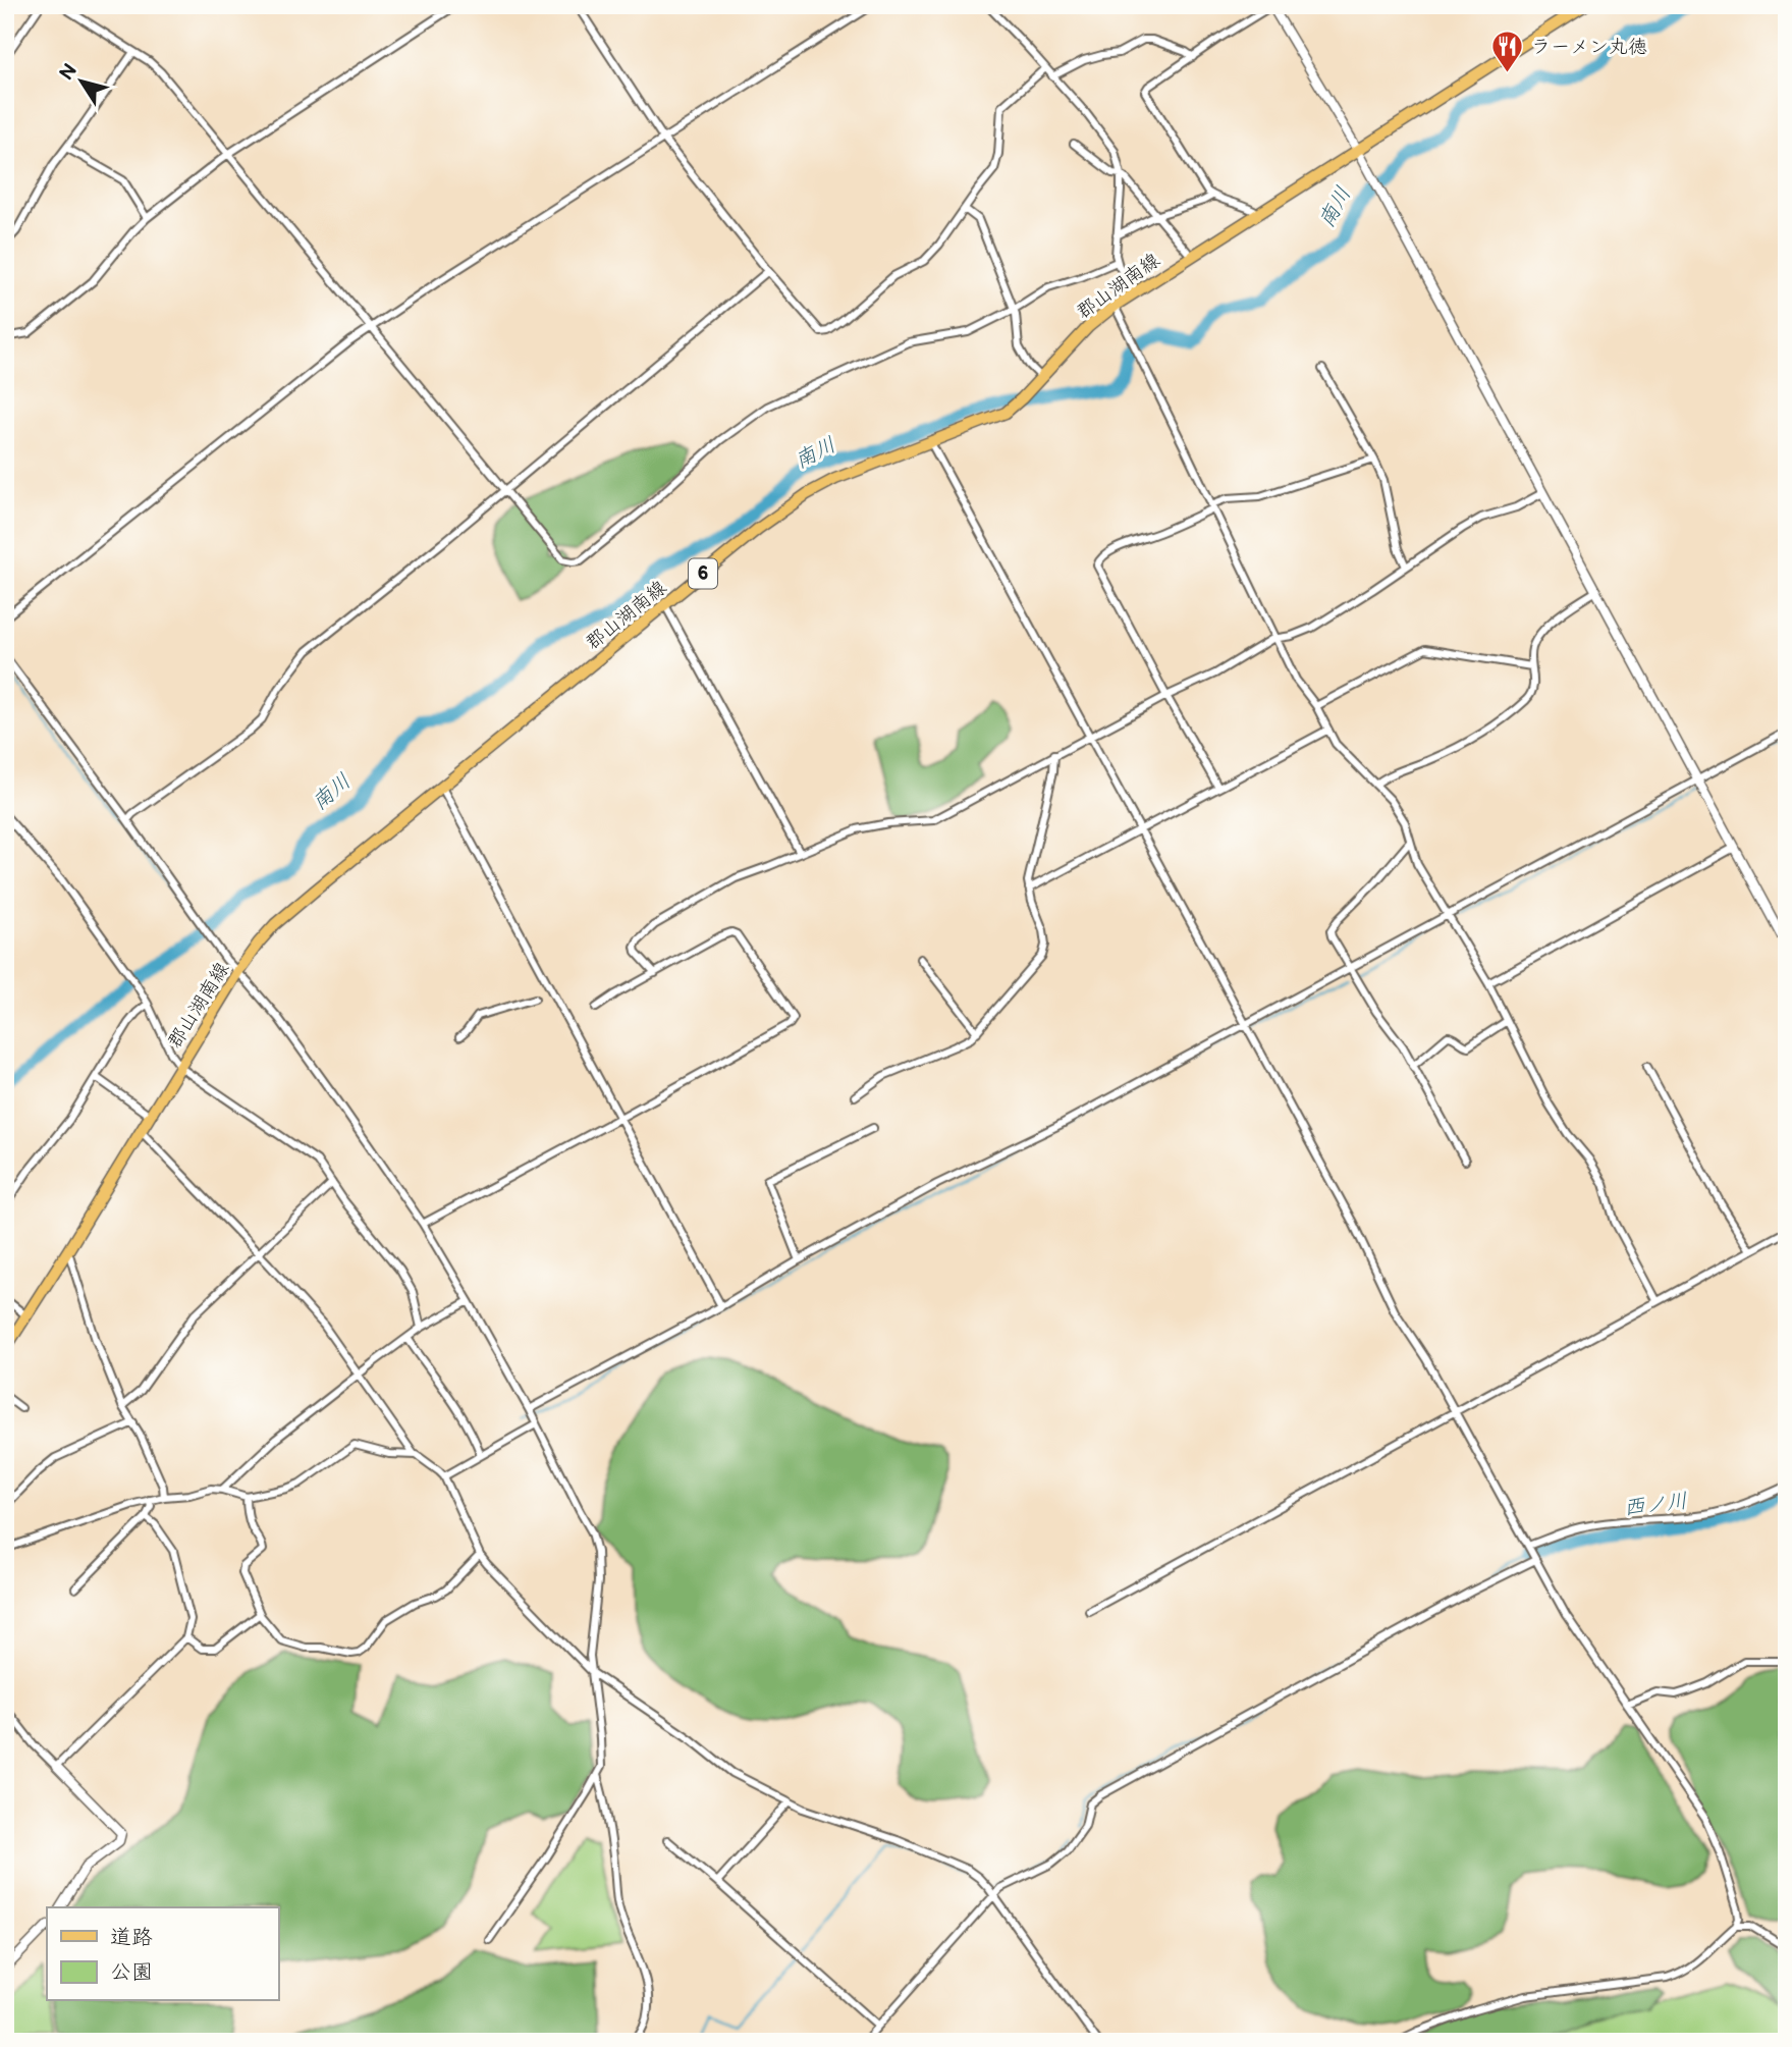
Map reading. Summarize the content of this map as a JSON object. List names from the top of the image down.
{
  "streets": {
    "main road": ["郡山湖南線", "6"]
  },
  "water": ["南川", "西ノ川"],
  "places": {
    "restaurant": ["ラーメン丸徳"]
  },
  "legend": ["道路", "公園"],
  "north": "top left"
}
